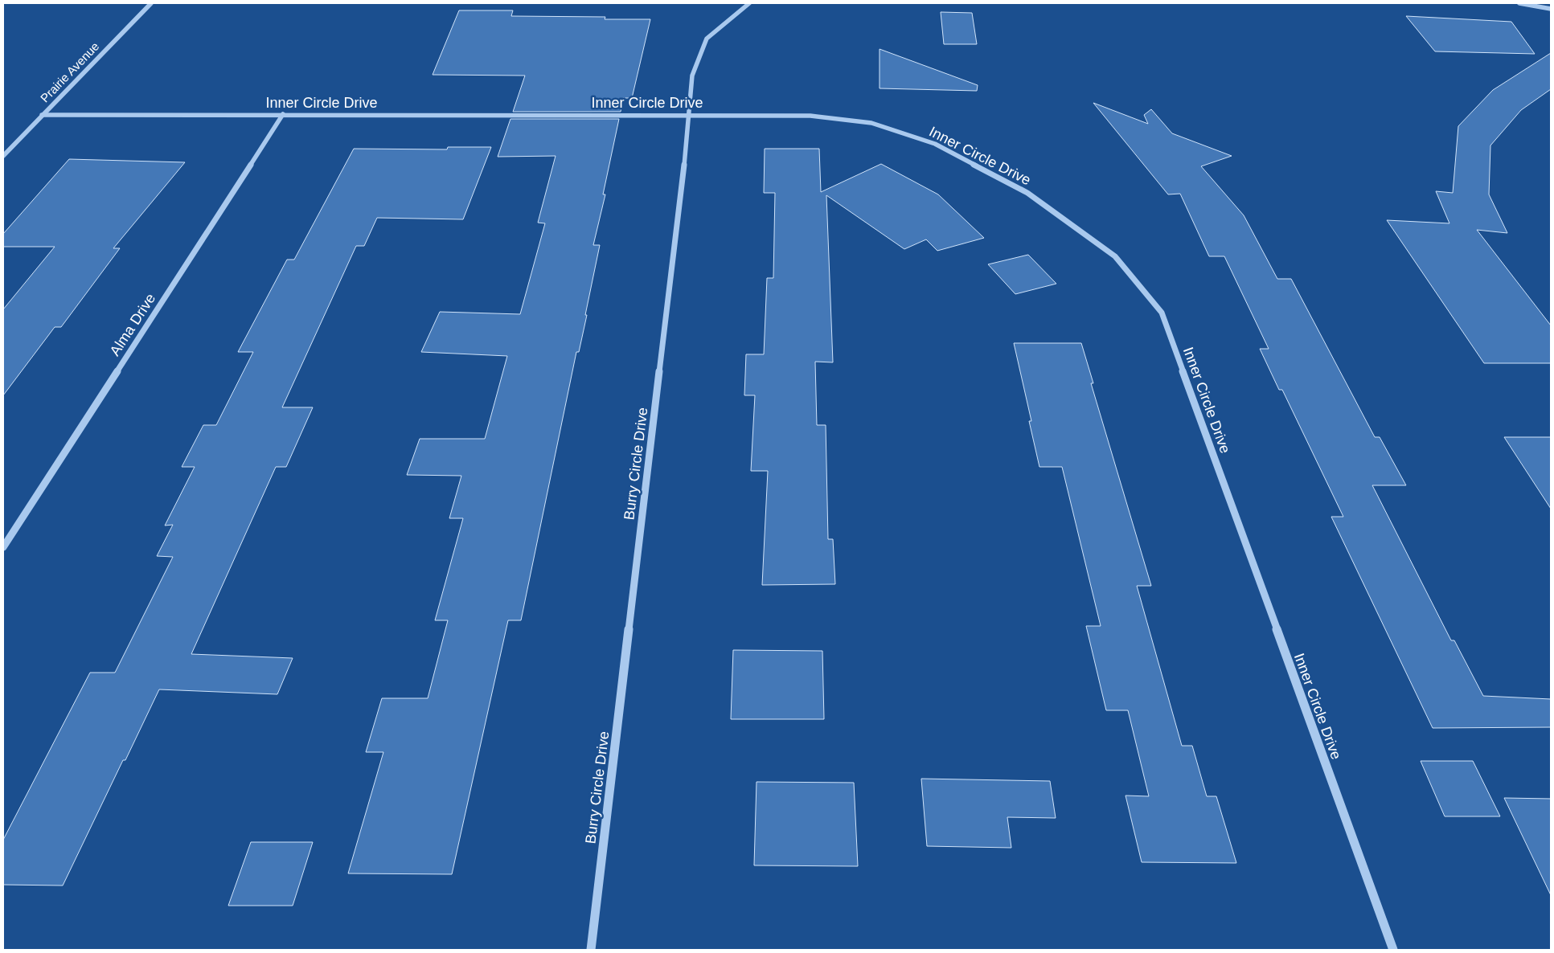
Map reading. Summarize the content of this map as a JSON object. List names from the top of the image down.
{
  "streets": {
    "street": [
      "Prairie Avenue",
      "Inner Circle Drive",
      "Alma Drive",
      "Burry Circle Drive"
    ]
  },
  "crossings": [
    ["Prairie Avenue", "Inner Circle Drive"],
    ["Inner Circle Drive", "Alma Drive"],
    ["Inner Circle Drive", "Burry Circle Drive"]
  ]
}
